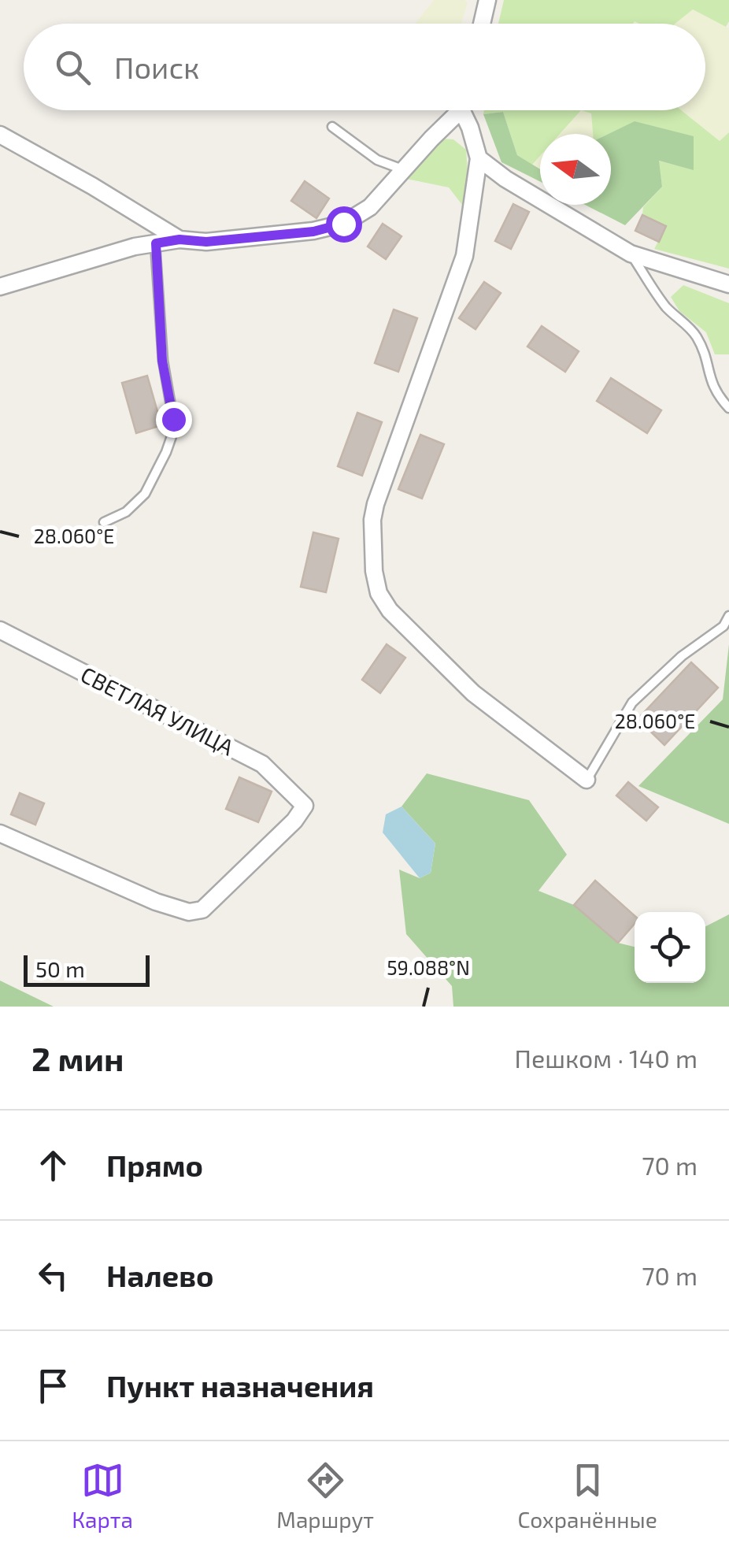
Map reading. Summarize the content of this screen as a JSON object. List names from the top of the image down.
{
  "streets": {
    "street": ["СВЕТЛАЯ УЛИЦА"]
  },
  "scale_bar": "50 m",
  "north": "left",
  "page": {
    "search": "Поиск",
    "scale": "50 m",
    "heading": ["2 мин", "Пешком · 140 m"],
    "list": [
      ["Прямо", "70 m"],
      ["Налево", "70 m"],
      "Пункт назначения"
    ],
    "nav": ["Карта", "Маршрут", "Сохранённые"]
  },
  "coordinates": ["28.060°E", "59.088°N"]
}
